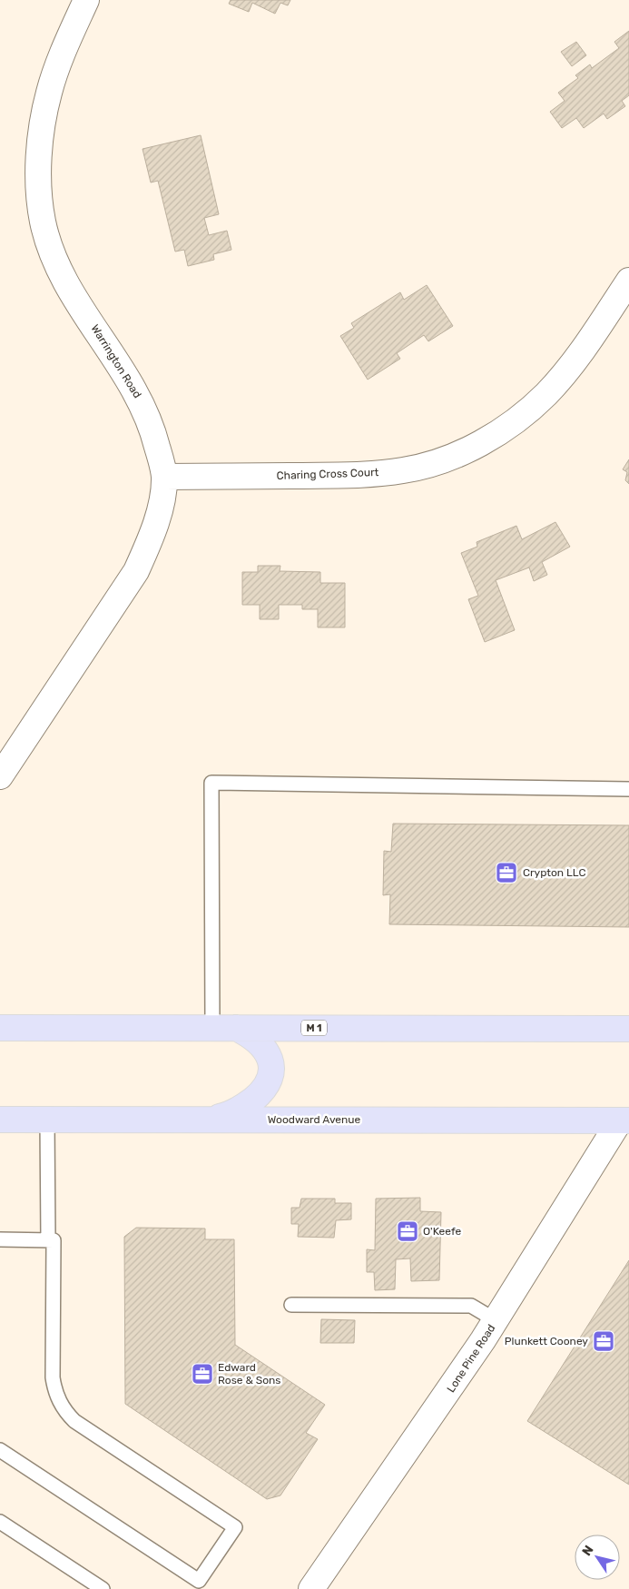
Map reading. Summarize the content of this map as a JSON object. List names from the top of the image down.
{
  "streets": {
    "main road": ["M 1", "Woodward Avenue"],
    "street": ["Warrington Road", "Charing Cross Court", "Lone Pine Road"]
  },
  "crossings": [
    ["Warrington Road", "Charing Cross Court"],
    ["Woodward Avenue", "Lone Pine Road"]
  ],
  "places": {
    "office": [
      "Crypton LLC",
      "O'Keefe",
      "Plunkett Cooney",
      "Edward Rose & Sons"
    ]
  },
  "north": "top left"
}
